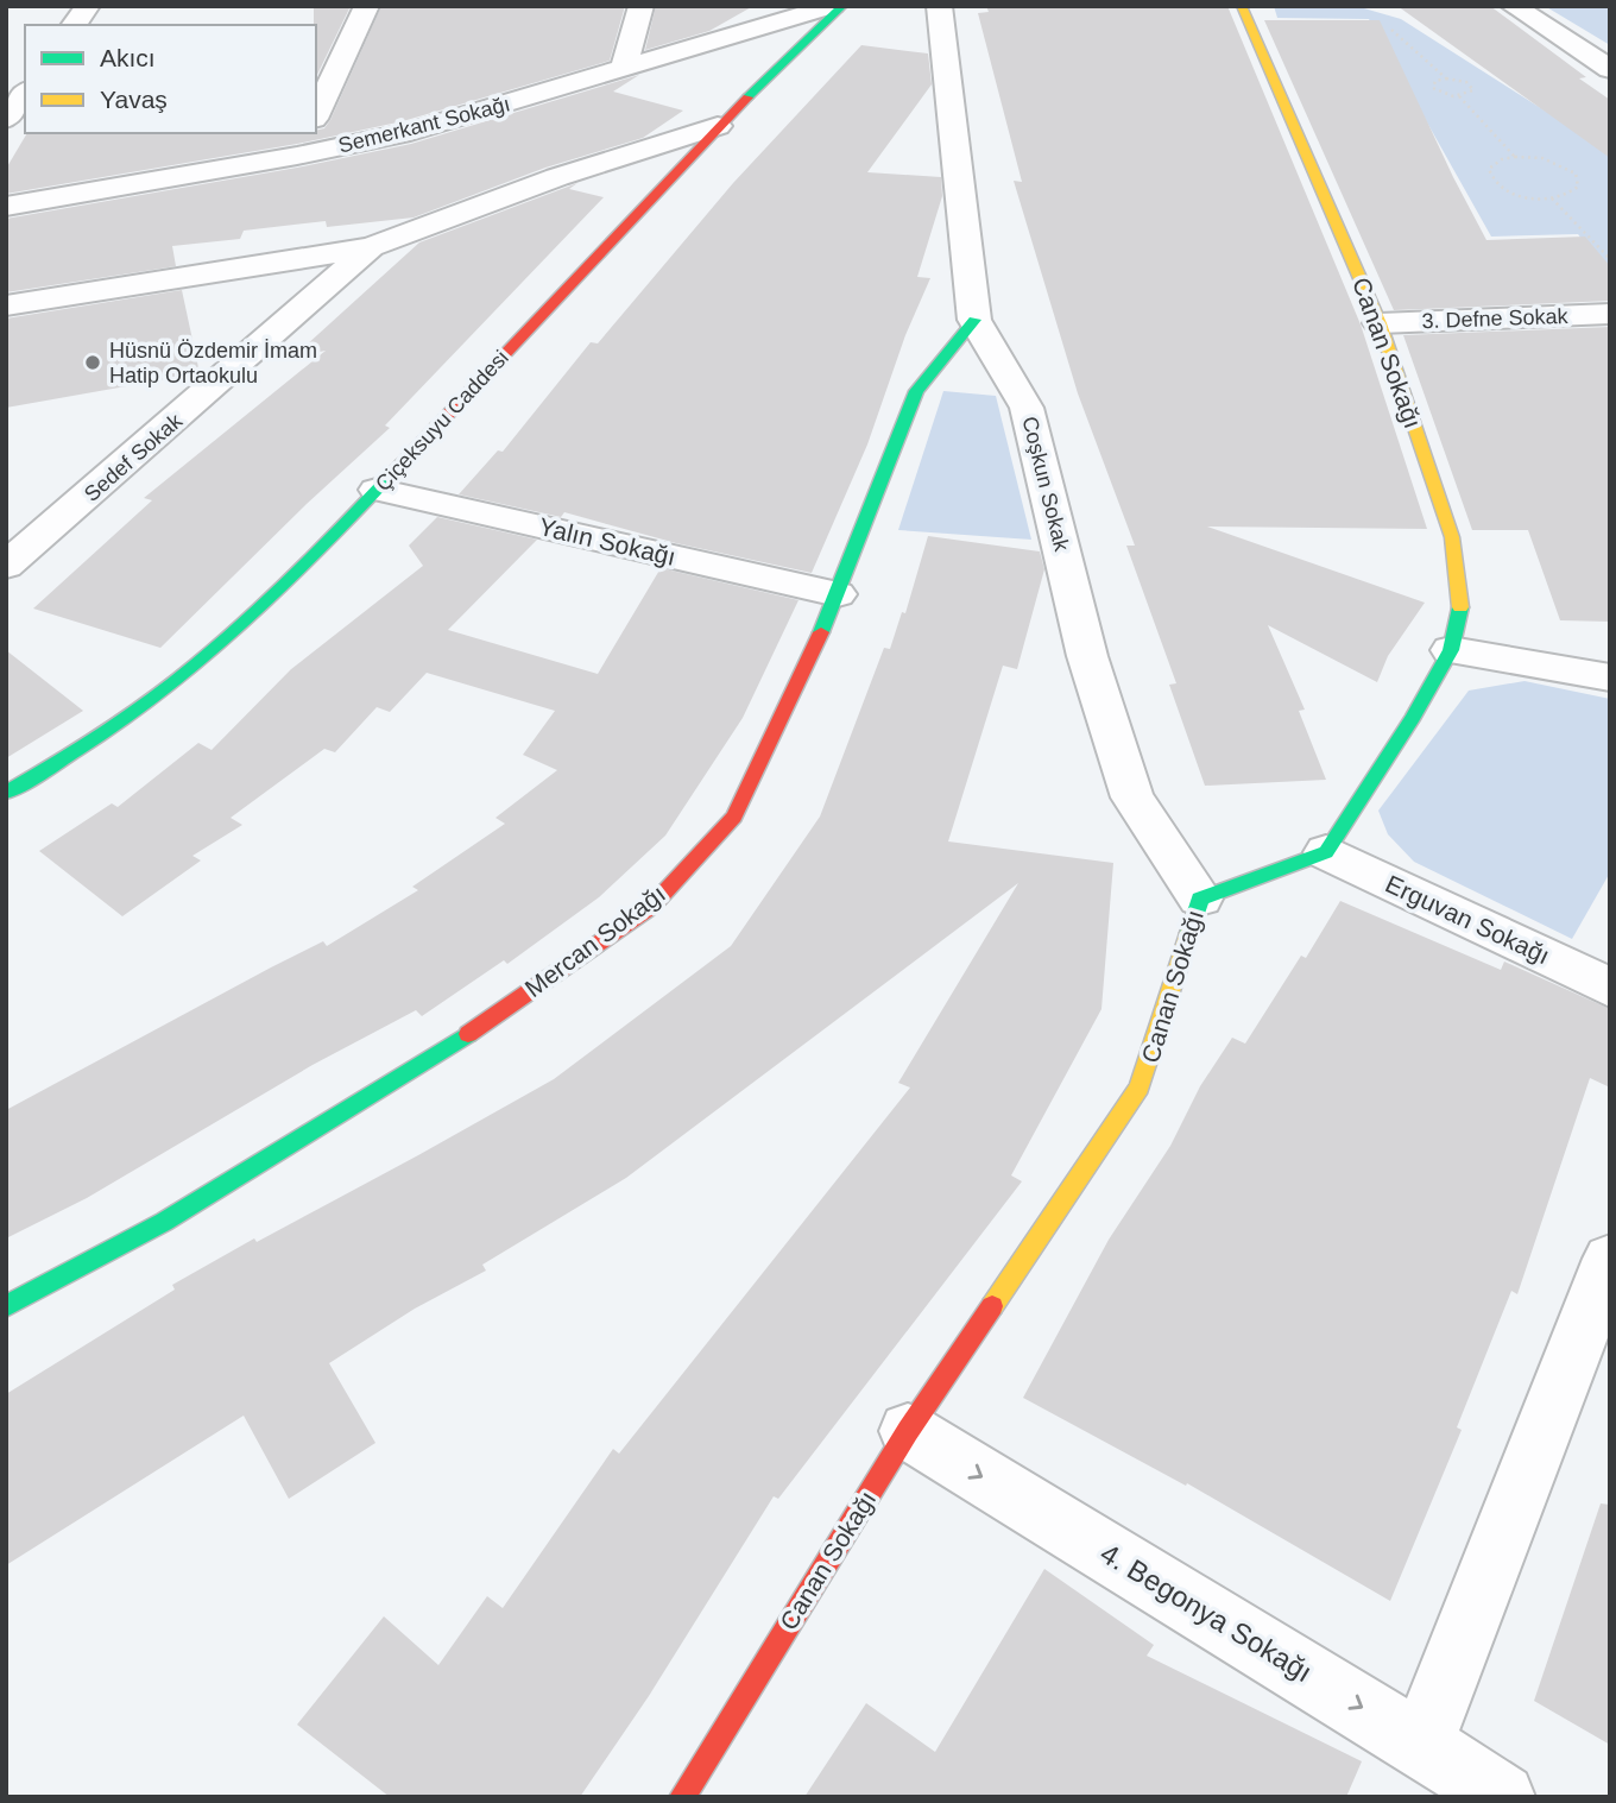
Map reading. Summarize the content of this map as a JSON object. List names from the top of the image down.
{
  "streets": {
    "street": [
      "Semerkant Sokağı",
      "3. Defne Sokak",
      "Canan Sokağı",
      "Çiçeksuyu Caddesi",
      "Sedef Sokak",
      "Coşkun Sokak",
      "Yalın Sokağı",
      "Erguvan Sokağı",
      "Mercan Sokağı",
      "4. Begonya Sokağı"
    ]
  },
  "crossings": [
    ["3. Defne Sokak", "Canan Sokağı"],
    ["Canan Sokağı", "Coşkun Sokak"],
    ["Canan Sokağı", "Erguvan Sokağı"],
    ["Canan Sokağı", "4. Begonya Sokağı"],
    ["Çiçeksuyu Caddesi", "Sedef Sokak"],
    ["Çiçeksuyu Caddesi", "Yalın Sokağı"],
    ["Coşkun Sokak", "Mercan Sokağı"],
    ["Yalın Sokağı", "Mercan Sokağı"]
  ],
  "one_way": ["4. Begonya Sokağı"],
  "places": ["Hüsnü Özdemir İmam Hatip Ortaokulu"],
  "legend": ["Akıcı", "Yavaş"]
}
